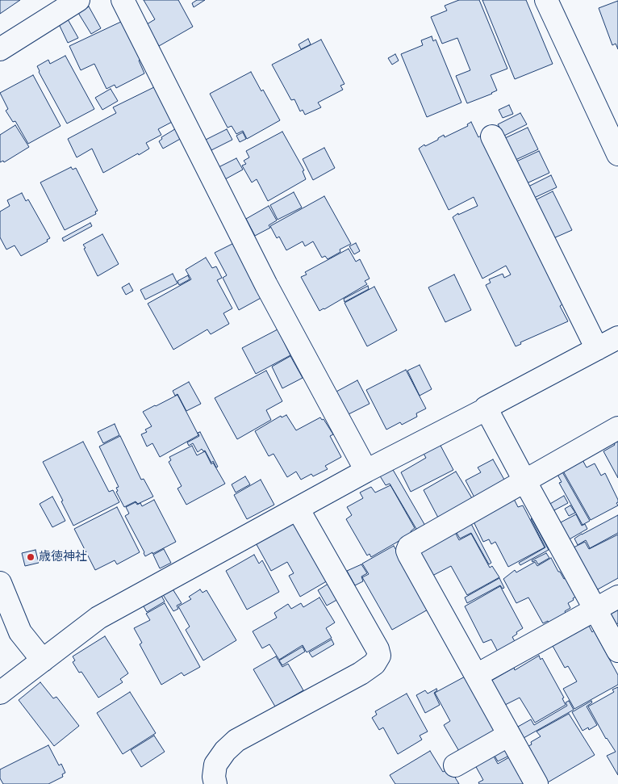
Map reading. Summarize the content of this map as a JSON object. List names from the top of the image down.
{
  "places": ["歳徳神社"]
}
